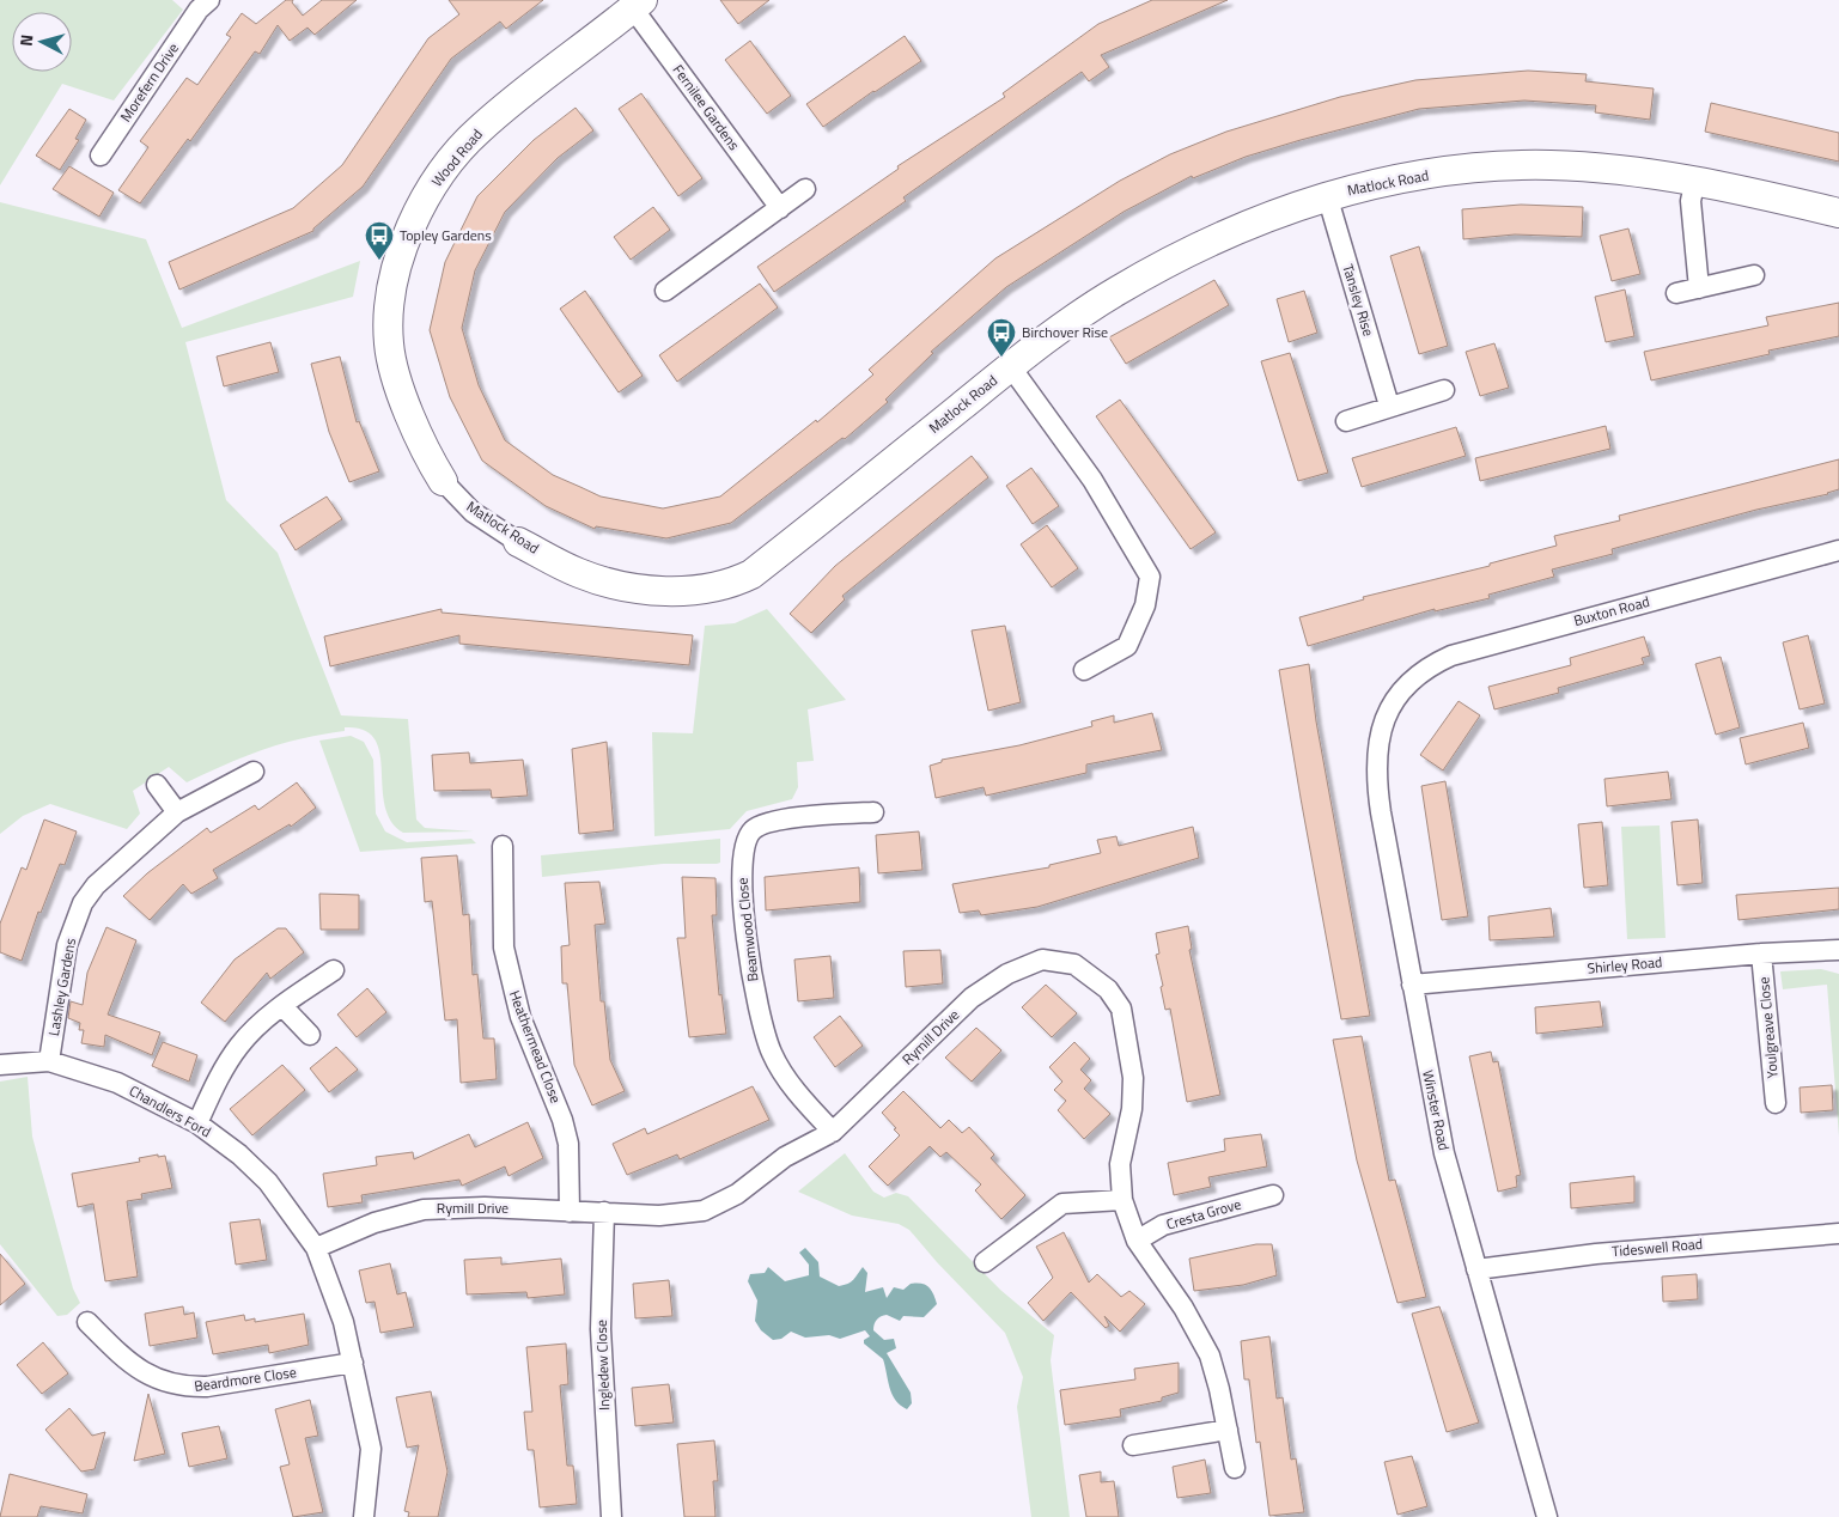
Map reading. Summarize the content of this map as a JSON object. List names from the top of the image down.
{
  "streets": {
    "street": [
      "Morefern Drive",
      "Fernilee Gardens",
      "Wood Road",
      "Matlock Road",
      "Tansley Rise",
      "Buxton Road",
      "Beamwood Close",
      "Shirley Road",
      "Lashley Gardens",
      "Youlgreave Close",
      "Rymill Drive",
      "Heathermead Close",
      "Winster Road",
      "Chandlers Ford",
      "Cresta Grove",
      "Tideswell Road",
      "Ingledew Close",
      "Beardmore Close"
    ]
  },
  "crossings": [
    ["Fernilee Gardens", "Wood Road"],
    ["Wood Road", "Matlock Road"],
    ["Matlock Road", "Tansley Rise"],
    ["Buxton Road", "Winster Road"],
    ["Beamwood Close", "Rymill Drive"],
    ["Shirley Road", "Youlgreave Close"],
    ["Shirley Road", "Winster Road"],
    ["Lashley Gardens", "Chandlers Ford"],
    ["Rymill Drive", "Heathermead Close"],
    ["Rymill Drive", "Chandlers Ford"],
    ["Rymill Drive", "Cresta Grove"],
    ["Rymill Drive", "Ingledew Close"],
    ["Winster Road", "Tideswell Road"],
    ["Chandlers Ford", "Beardmore Close"]
  ],
  "places": {
    "bus stop": ["Topley Gardens", "Birchover Rise"]
  },
  "north": "left"
}
